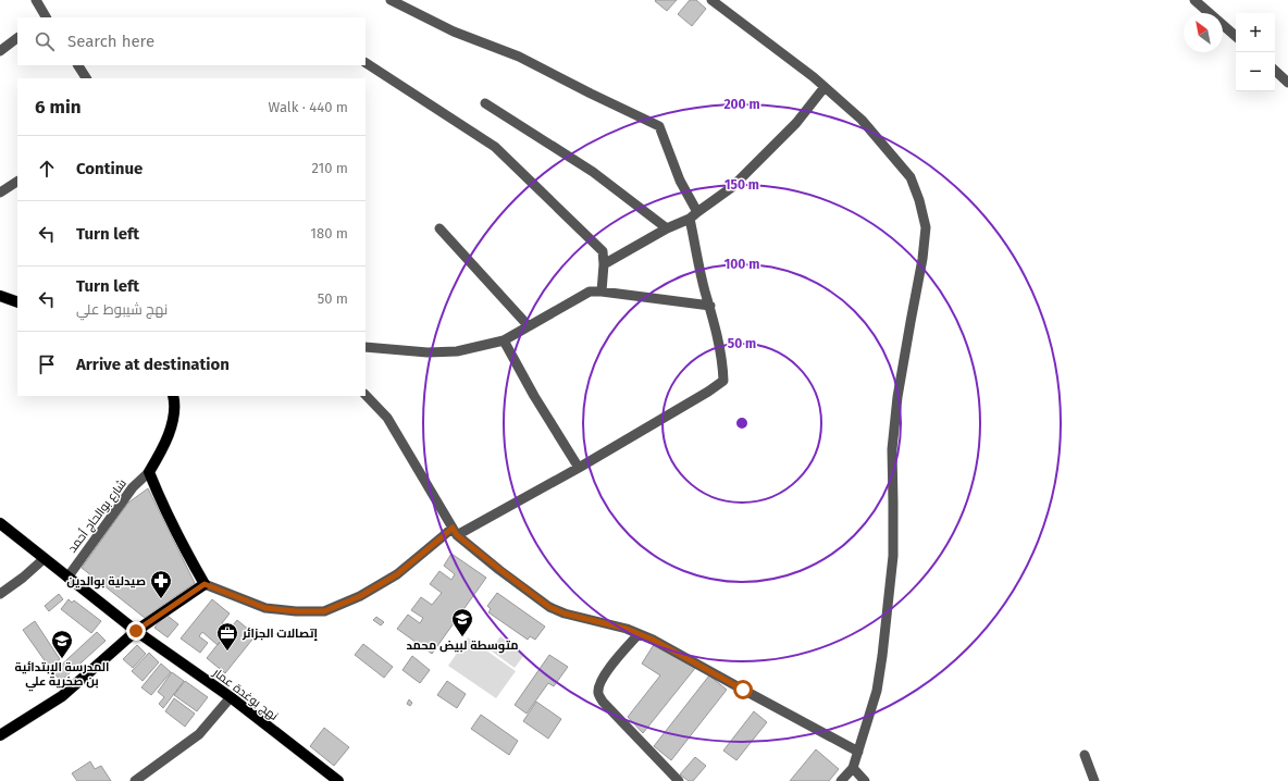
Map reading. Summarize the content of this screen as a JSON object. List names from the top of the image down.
{
  "streets": {
    "main road": ["نهج بوغدة عمار"],
    "street": ["شارع بوالحاج أحمد"]
  },
  "crossings": [
    ["شارع بوالحاج أحمد", "نهج بوغدة عمار"]
  ],
  "places": {
    "pharmacy": ["صيدلية بوالدين"],
    "school or university": ["متوسطة لبيض محمد", "المدرسة الإبتدائية بن صخرية علي"],
    "office": ["إتصالات الجزائر"]
  },
  "north": "top left",
  "page": {
    "map_buttons": ["+", "−"],
    "search": "Search here",
    "heading": ["6 min", "Walk · 440 m"],
    "list": [
      ["Continue", "210 m"],
      ["Turn left", "180 m"],
      ["Turn left", "نهج شيبوط علي", "50 m"],
      "Arrive at destination"
    ]
  },
  "rings": [
    "200 m",
    "150 m",
    "100 m",
    "50 m"
  ]
}
